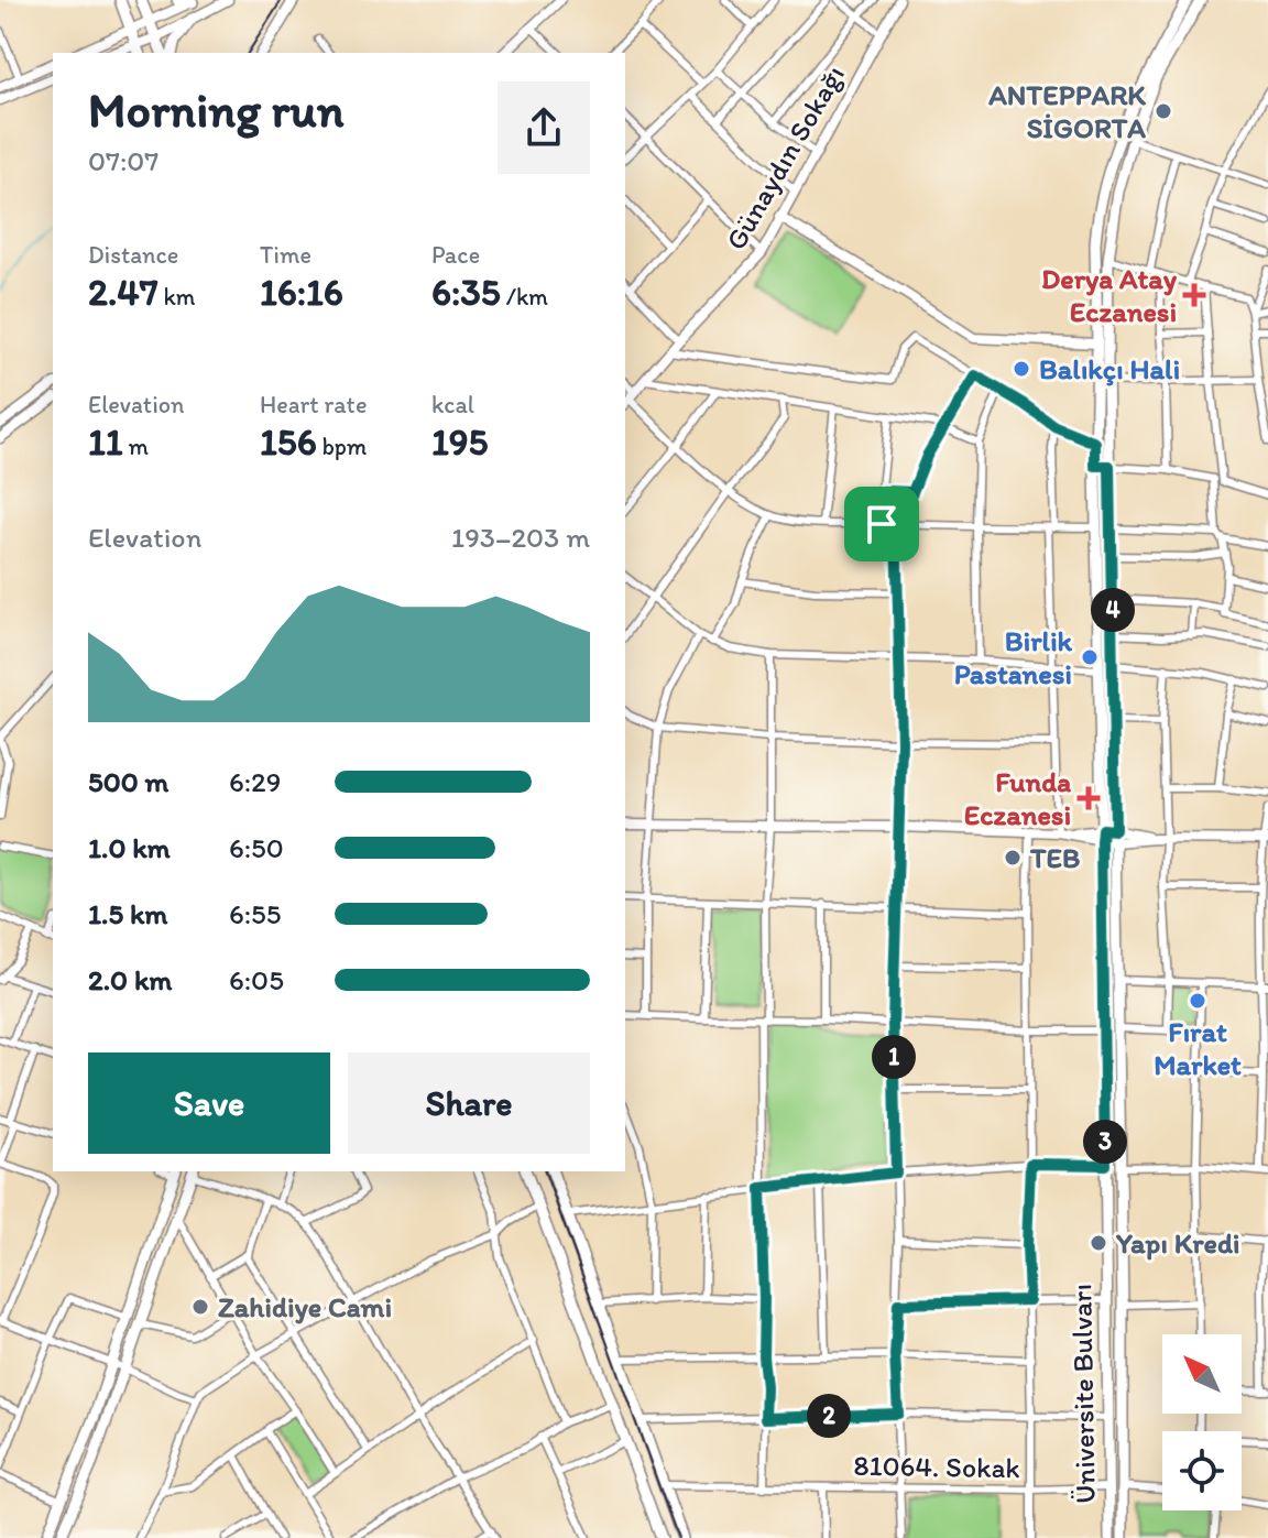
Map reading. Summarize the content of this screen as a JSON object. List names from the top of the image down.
{
  "streets": {
    "main road": ["Üniversite Bulvarı"],
    "street": ["Günaydın Sokağı", "81064. Sokak"]
  },
  "crossings": [
    ["Üniversite Bulvarı", "81064. Sokak"]
  ],
  "places": {
    "other": [
      "ANTEPPARK SİGORTA",
      "Balıkçı Hali",
      "Birlik Pastanesi",
      "TEB",
      "Fırat Market",
      "Yapı Kredi",
      "Zahidiye Cami"
    ],
    "health": ["Derya Atay Eczanesi", "Funda Eczanesi"]
  },
  "north": "top left",
  "page": {
    "heading": ["Morning run", "07:07"],
    "stats": [
      ["Distance", "2.47 km"],
      ["Time", "16:16"],
      ["Pace", "6:35 /km"],
      ["Elevation", "11 m"],
      ["Heart rate", "156 bpm"],
      ["kcal", "195"]
    ],
    "chart": ["Elevation", "193–203 m"],
    "pins": [
      "4",
      "1",
      "3",
      "2"
    ],
    "list": [
      {
        "name": "500 m",
        "note": "6:29"
      },
      {
        "name": "1.0 km",
        "note": "6:50"
      },
      {
        "name": "1.5 km",
        "note": "6:55"
      },
      {
        "name": "2.0 km",
        "note": "6:05"
      }
    ],
    "buttons": ["Save", "Share"]
  }
}
